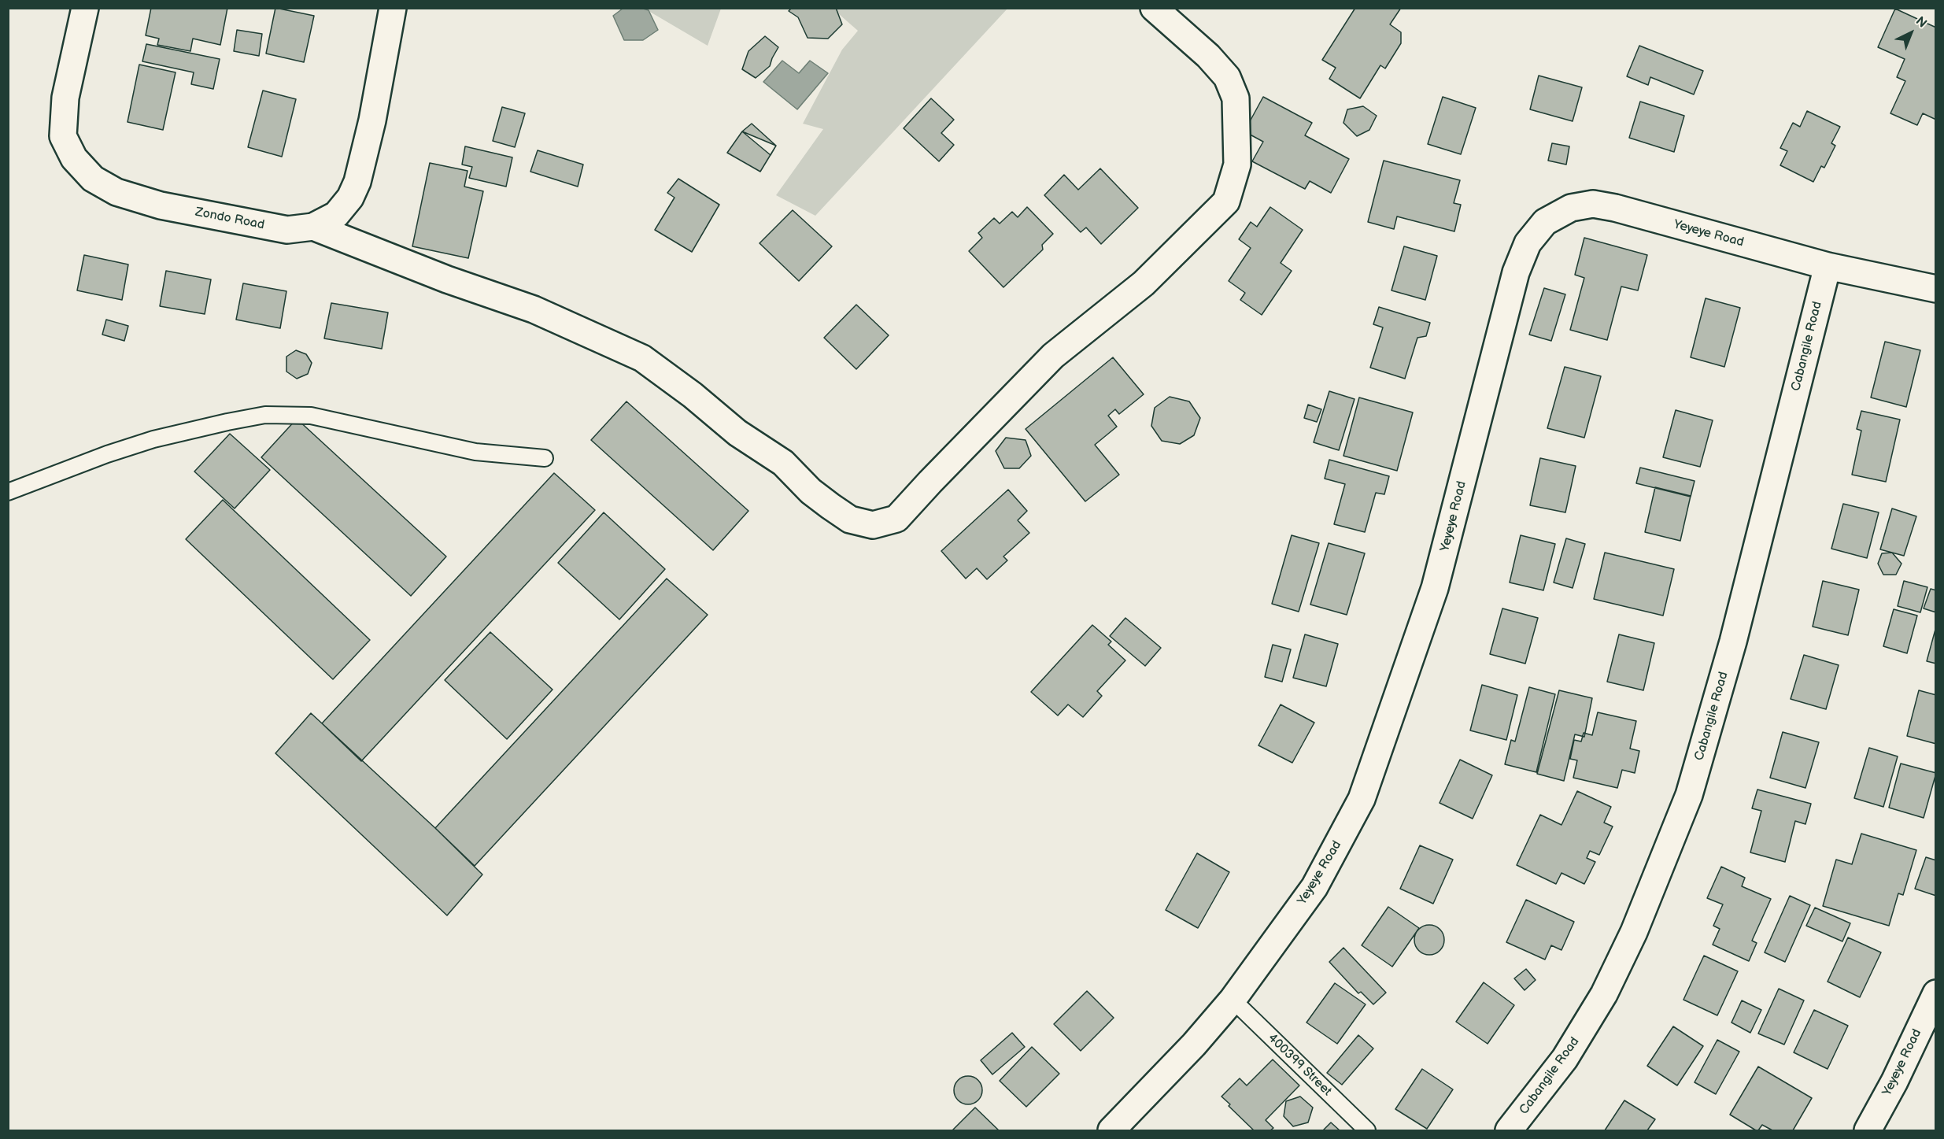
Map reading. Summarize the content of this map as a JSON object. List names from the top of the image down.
{
  "streets": {
    "street": ["Zondo Road", "Yeyeye Road", "Cabangile Road"],
    "lane": ["400399 Street"]
  },
  "crossings": [
    ["Yeyeye Road", "Cabangile Road"],
    ["Yeyeye Road", "400399 Street"]
  ],
  "north": "top right"
}
